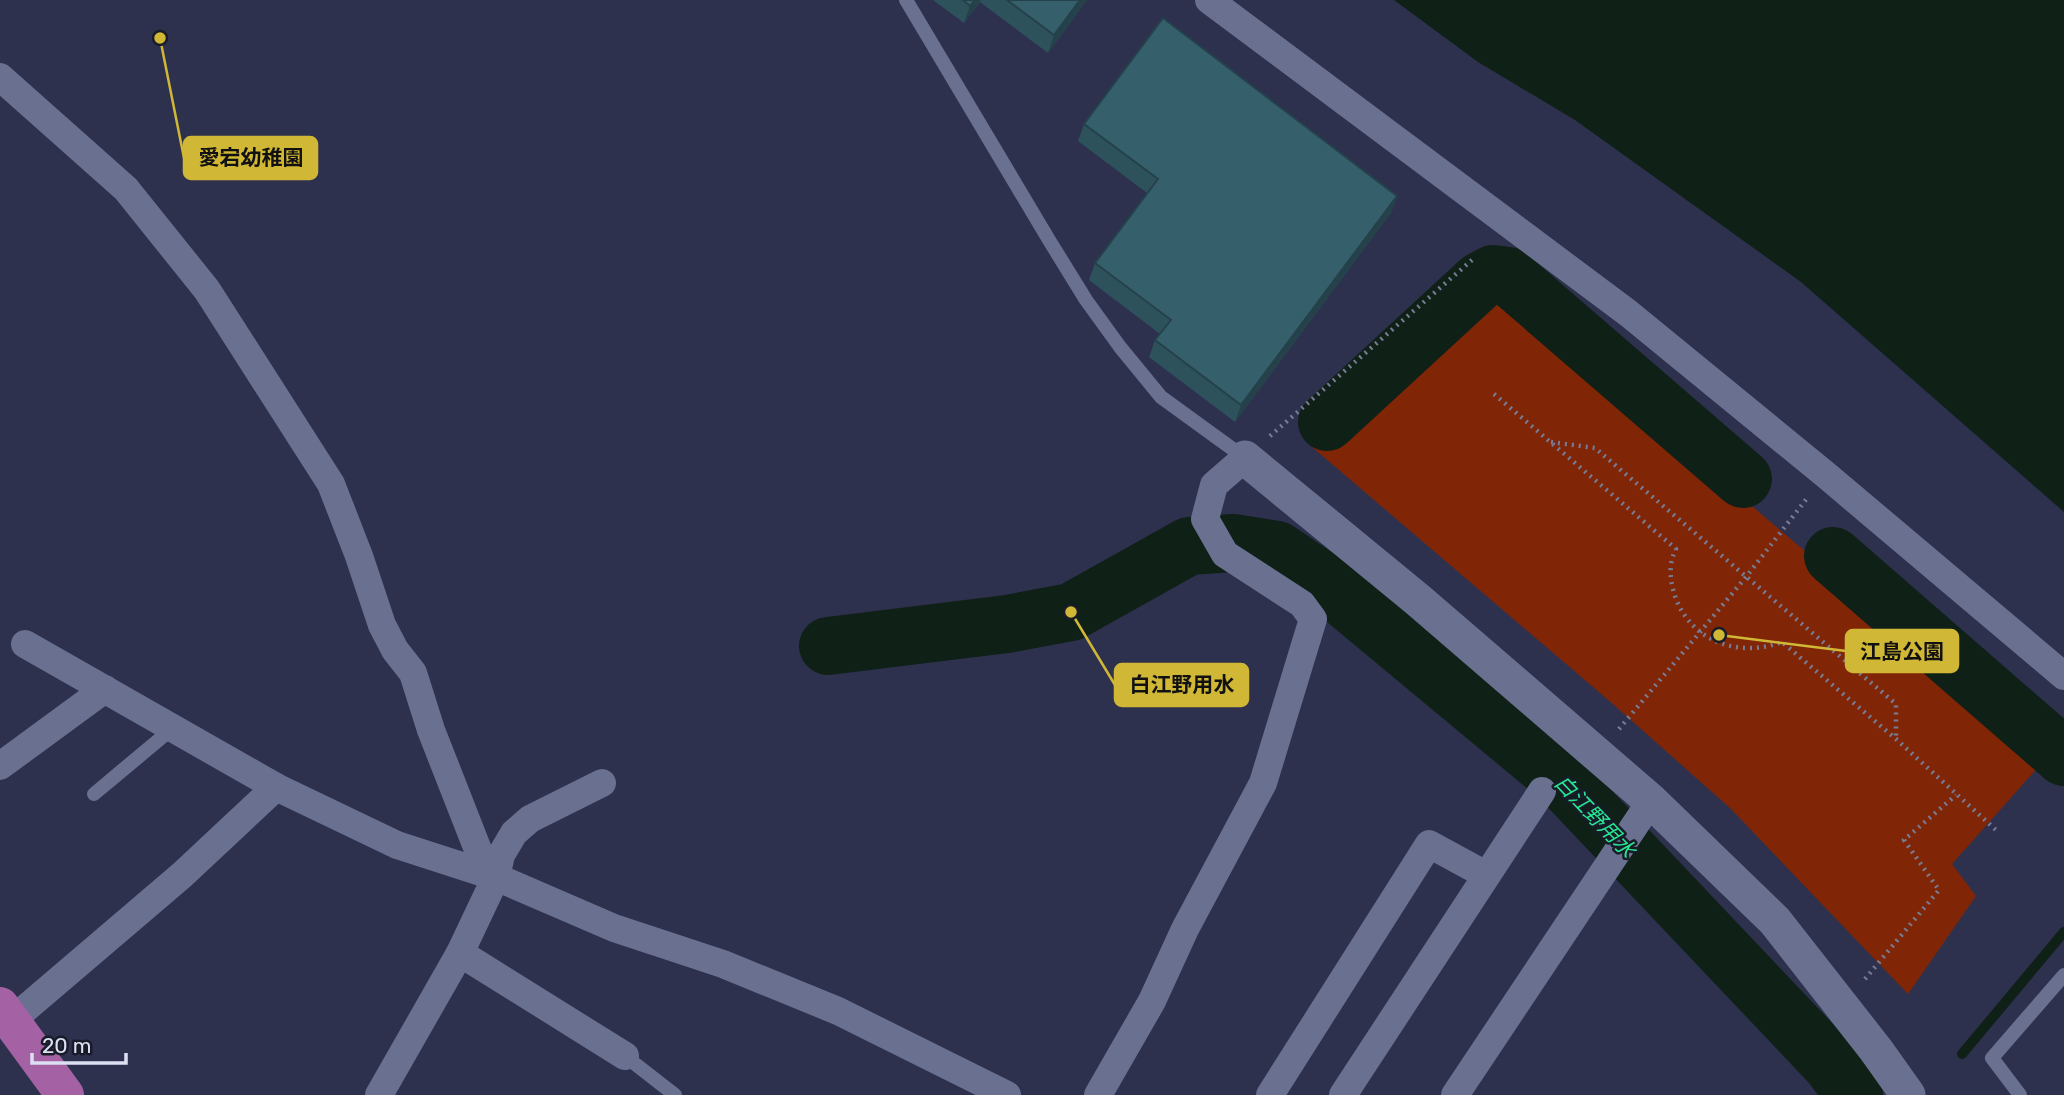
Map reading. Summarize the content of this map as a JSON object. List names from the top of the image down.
{
  "water": ["白江野用水"],
  "places": ["愛宕幼稚園", "白江野用水", "江島公園"],
  "scale_bar": "20 m"
}
